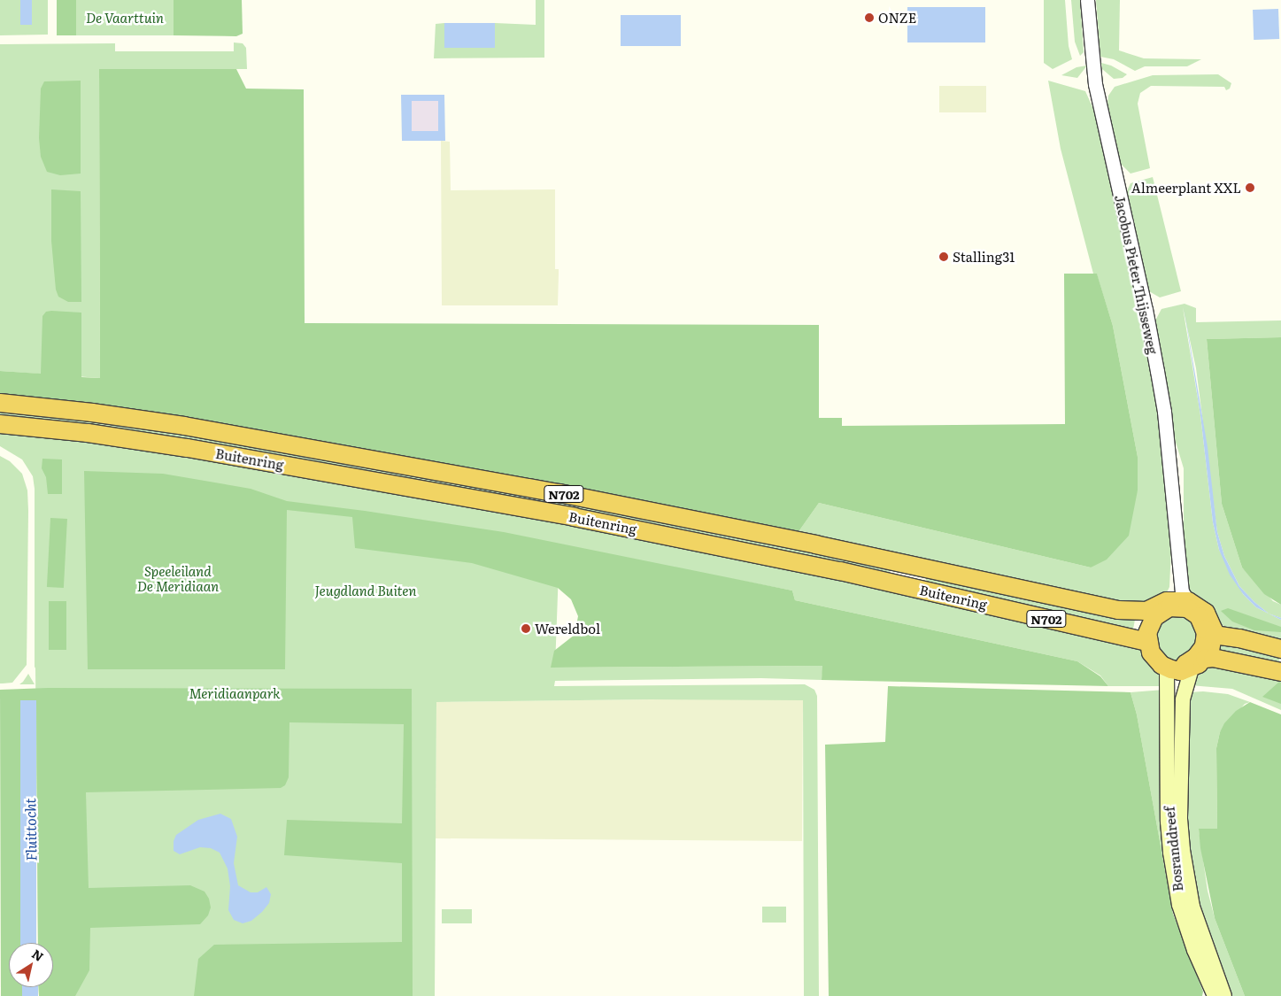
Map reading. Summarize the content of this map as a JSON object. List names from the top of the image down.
{
  "streets": {
    "highway": ["Buitenring", "N702"],
    "main road": ["Bosranddreef"],
    "street": ["Jacobus Pieter Thijsseweg"]
  },
  "crossings": [
    ["Jacobus Pieter Thijsseweg", "Buitenring"],
    ["Jacobus Pieter Thijsseweg", "N702"],
    ["Jacobus Pieter Thijsseweg", "Bosranddreef"],
    ["Buitenring", "N702"],
    ["Buitenring", "Bosranddreef"],
    ["N702", "Bosranddreef"]
  ],
  "water": ["Fluittocht"],
  "parks": [
    "De Vaarttuin",
    "Speeleiland De Meridiaan",
    "Jeugdland Buiten",
    "Meridiaanpark"
  ],
  "places": [
    "ONZE",
    "Almeerplant XXL",
    "Stalling31",
    "Wereldbol"
  ],
  "north": "top right"
}
